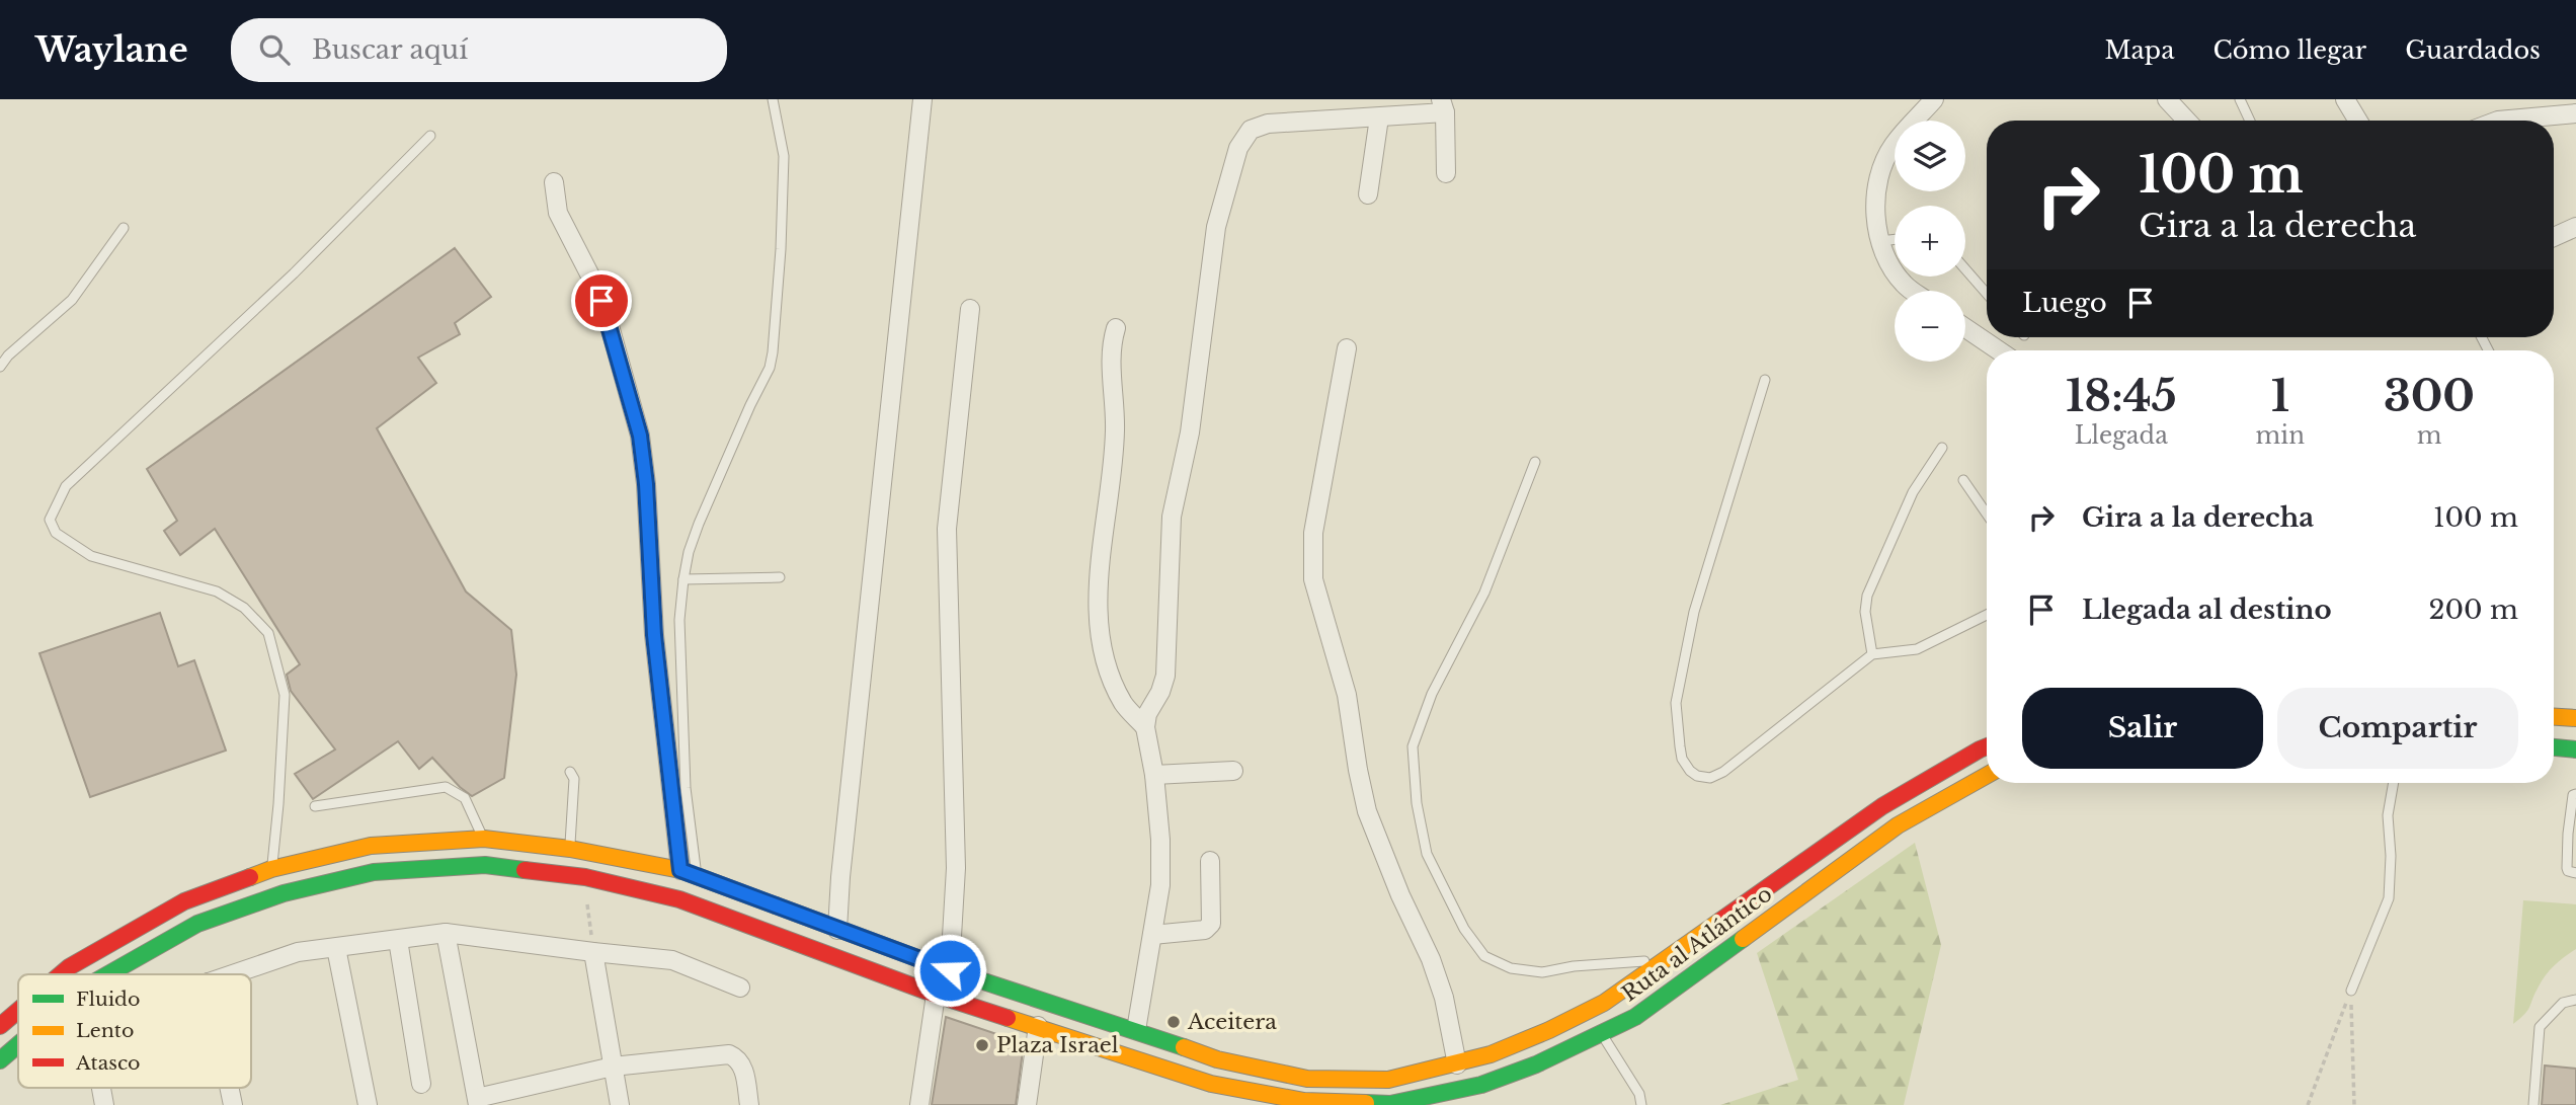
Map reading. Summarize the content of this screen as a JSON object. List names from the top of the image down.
{
  "streets": {
    "highway": ["Ruta al Atlántico"]
  },
  "places": ["Aceitera", "Plaza Israel"],
  "legend": ["Fluido", "Lento", "Atasco"],
  "page": {
    "header": "Waylane",
    "search": "Buscar aquí",
    "nav": ["Mapa", "Cómo llegar", "Guardados"],
    "map_buttons": ["+", "−"],
    "turn": ["100 m", "Gira a la derecha"],
    "then": "Luego",
    "eta": [
      "18:45",
      "Llegada",
      "1",
      "min",
      "300",
      "m"
    ],
    "list": [
      {
        "name": "Gira a la derecha",
        "value": "100 m"
      },
      {
        "name": "Llegada al destino",
        "value": "200 m"
      }
    ],
    "buttons": ["Salir", "Compartir"]
  }
}
